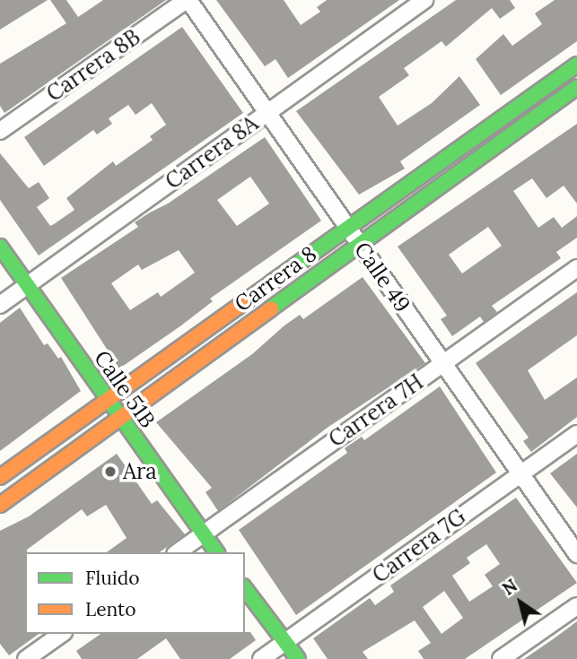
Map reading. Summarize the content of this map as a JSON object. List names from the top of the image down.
{
  "streets": {
    "street": [
      "Carrera 8B",
      "Carrera 8A",
      "Calle 49",
      "Carrera 8",
      "Calle 51B",
      "Carrera 7H",
      "Carrera 7G"
    ]
  },
  "crossings": [
    ["Carrera 8B", "Calle 49"],
    ["Carrera 8A", "Calle 49"],
    ["Carrera 8A", "Calle 51B"],
    ["Calle 49", "Carrera 8"],
    ["Calle 49", "Carrera 7H"],
    ["Calle 49", "Carrera 7G"],
    ["Carrera 8", "Calle 51B"],
    ["Calle 51B", "Carrera 7H"]
  ],
  "places": ["Ara"],
  "legend": ["Fluido", "Lento"],
  "north": "top left"
}
